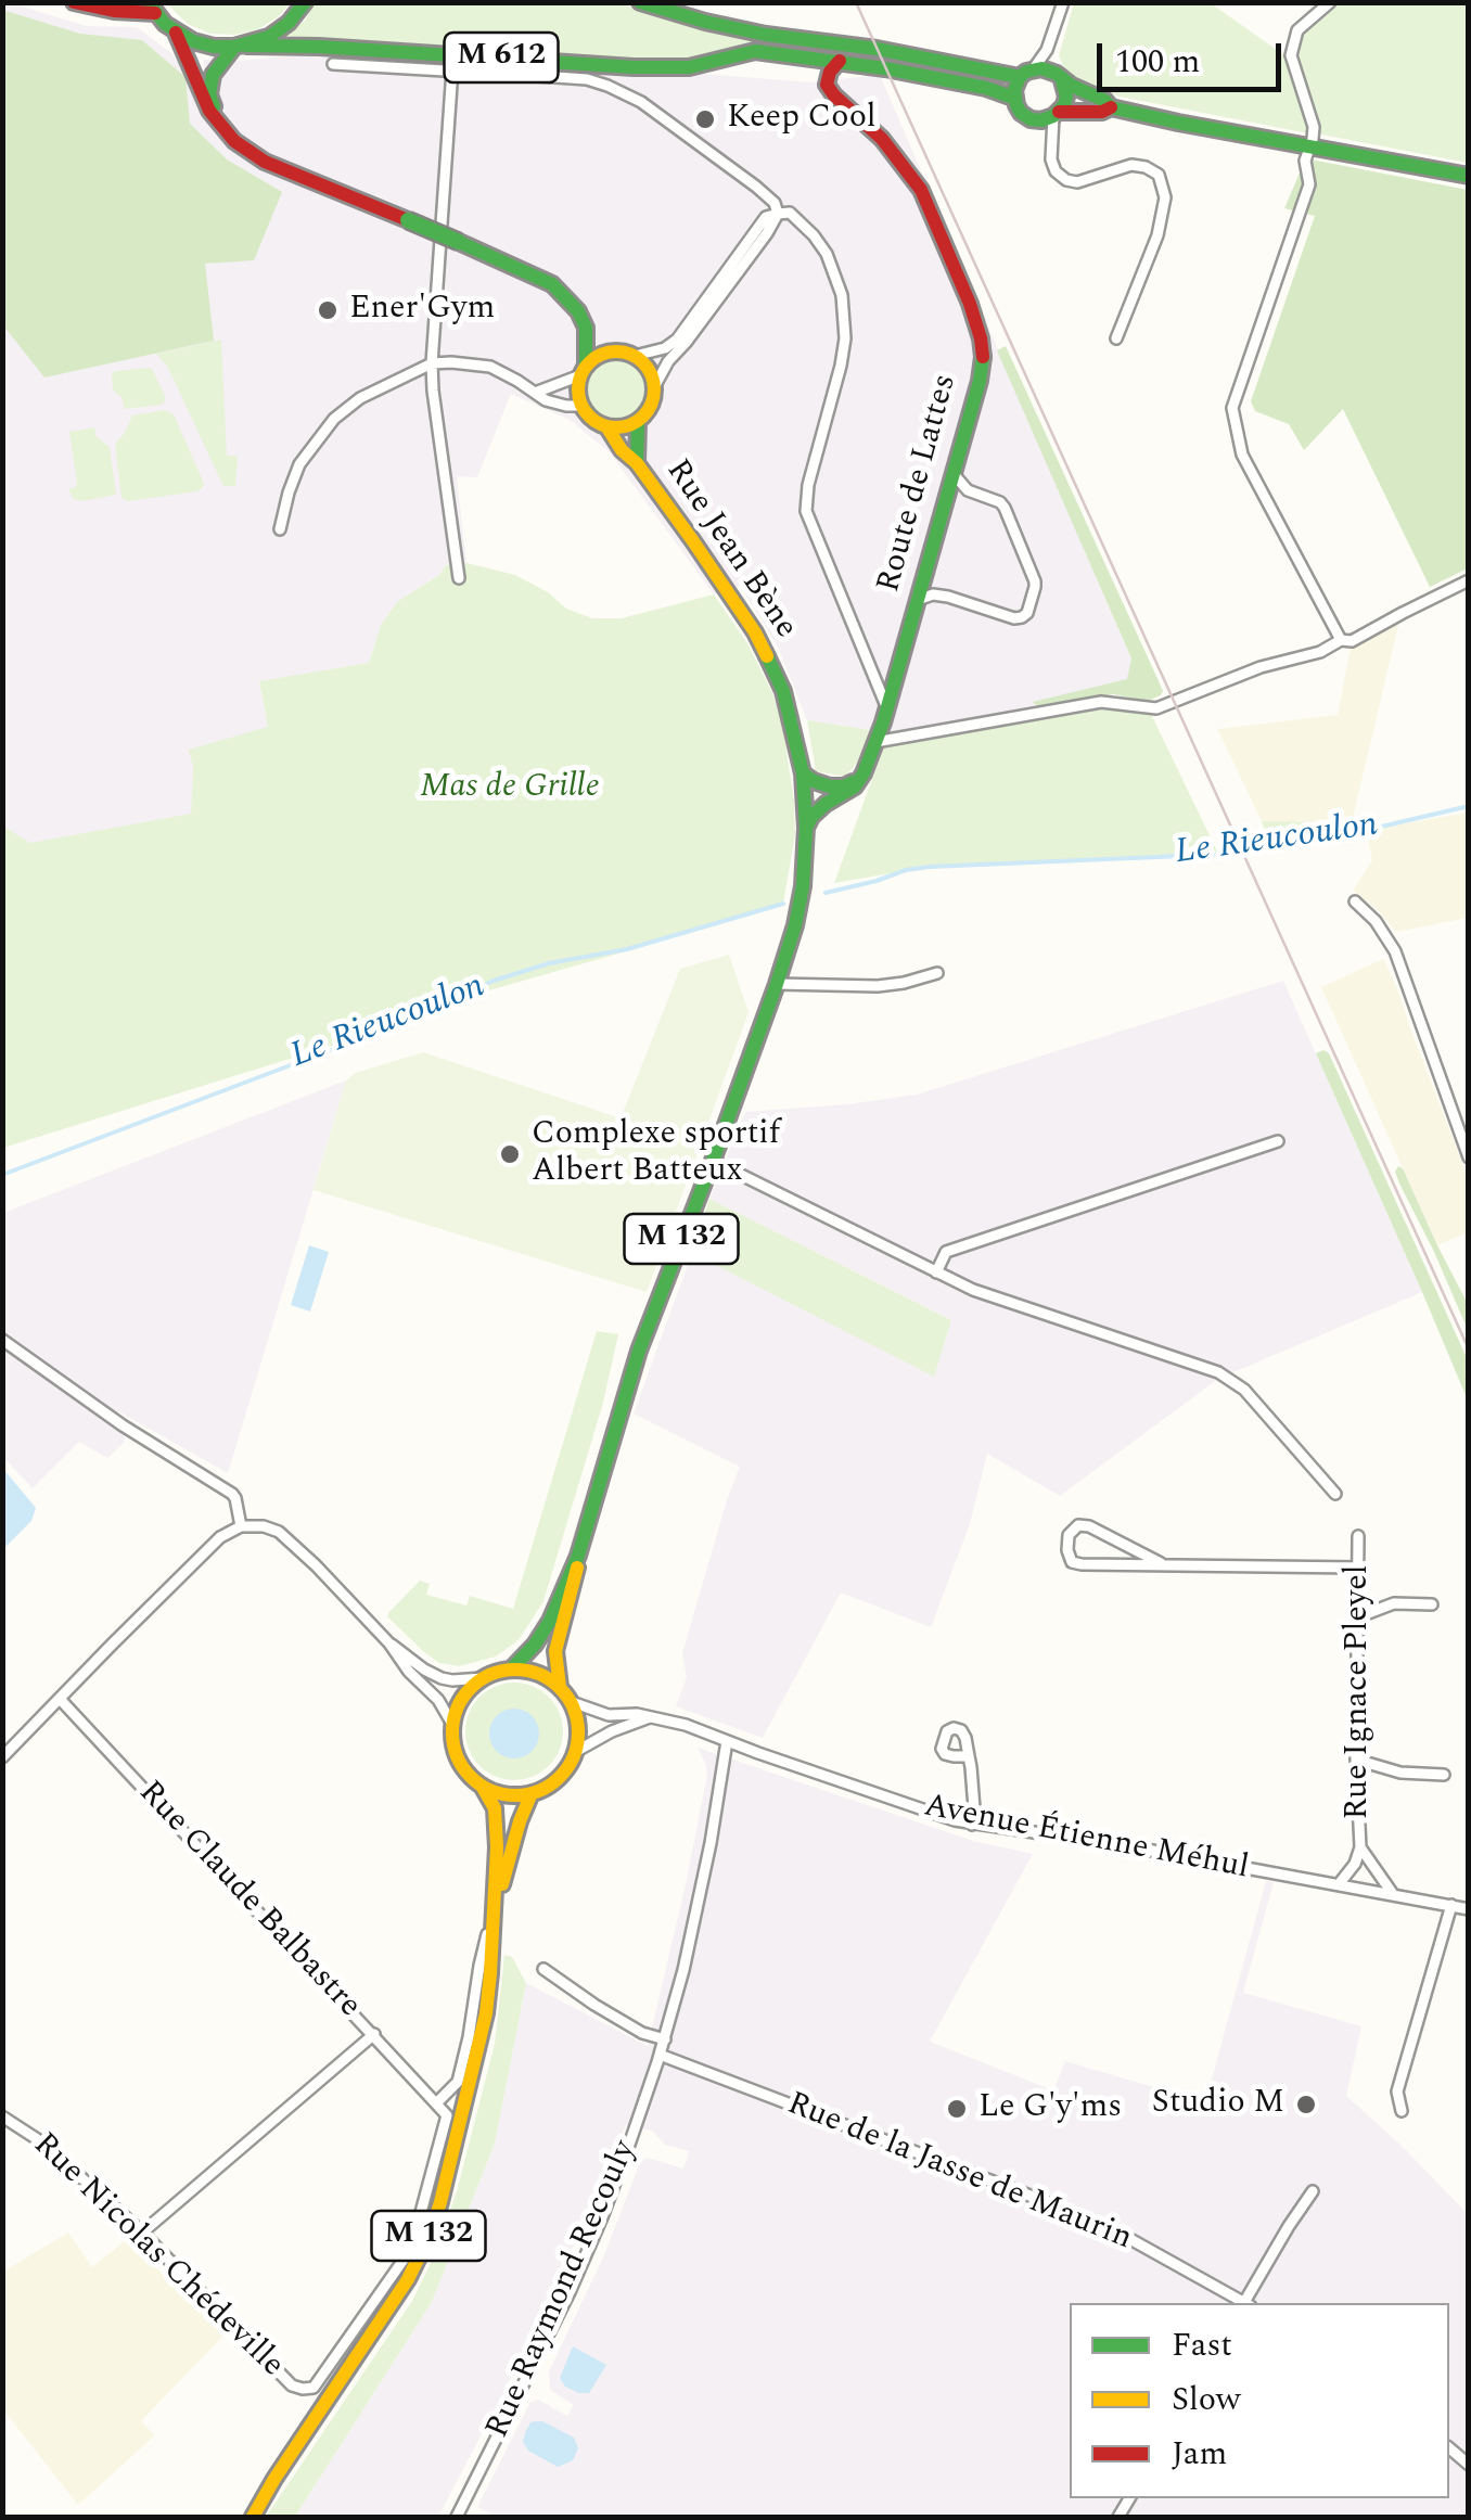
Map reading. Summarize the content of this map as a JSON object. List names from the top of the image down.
{
  "streets": {
    "main road": [
      "M 612",
      "Route de Lattes",
      "Rue Jean Bène",
      "M 132"
    ],
    "street": [
      "Rue Ignace Pleyel",
      "Avenue Étienne Méhul",
      "Rue Claude Balbastre",
      "Rue de la Jasse de Maurin",
      "Rue Nicolas Chédeville",
      "Rue Raymond Recouly"
    ]
  },
  "crossings": [
    ["M 612", "Route de Lattes"],
    ["Rue Jean Bène", "M 132"],
    ["M 132", "Avenue Étienne Méhul"],
    ["Rue Ignace Pleyel", "Avenue Étienne Méhul"],
    ["Avenue Étienne Méhul", "Rue Raymond Recouly"],
    ["Rue Claude Balbastre", "Rue Nicolas Chédeville"],
    ["Rue de la Jasse de Maurin", "Rue Raymond Recouly"]
  ],
  "water": ["Le Rieucoulon"],
  "parks": ["Mas de Grille"],
  "places": [
    "Keep Cool",
    "Ener'Gym",
    "Complexe sportif Albert Batteux",
    "Studio M",
    "Le G'y'ms"
  ],
  "legend": ["Fast", "Slow", "Jam"],
  "scale_bar": "100 m"
}
